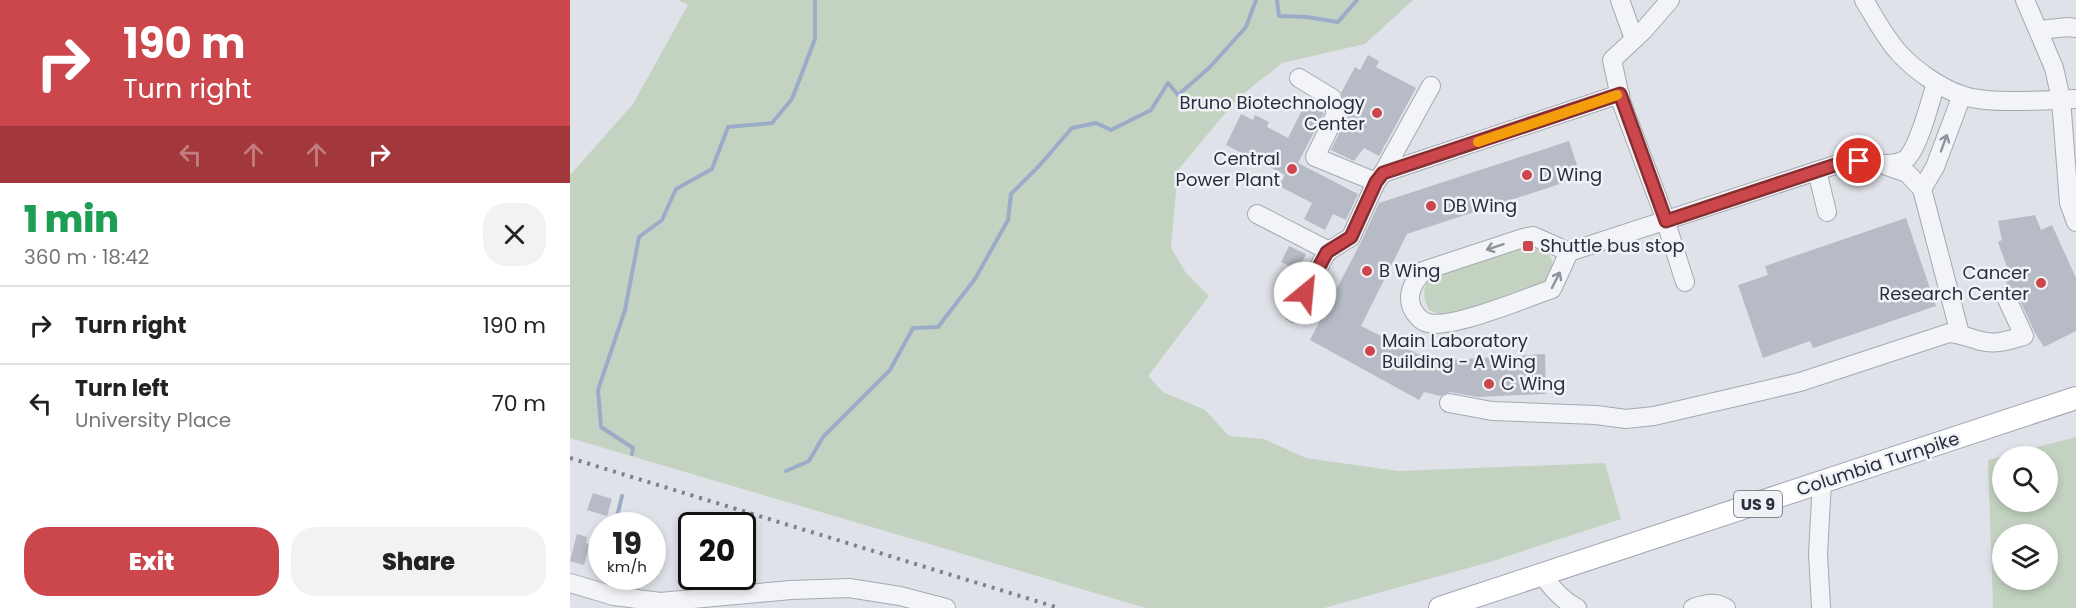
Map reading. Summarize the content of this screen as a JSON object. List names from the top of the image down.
{
  "streets": {
    "main road": ["Columbia Turnpike", "US 9"]
  },
  "places": {
    "other": [
      "Bruno Biotechnology Center",
      "Central Power Plant",
      "D Wing",
      "DB Wing",
      "B Wing",
      "Cancer Research Center",
      "Main Laboratory Building - A Wing",
      "C Wing"
    ],
    "transit": ["Shuttle bus stop"]
  },
  "page": {
    "turn": ["190 m", "Turn right"],
    "heading": ["1 min", "360 m · 18:42"],
    "list": [
      {
        "name": "Turn right",
        "value": "190 m"
      },
      {
        "name": "Turn left",
        "note": "University Place",
        "value": "70 m"
      }
    ],
    "speed": "19 km/h",
    "limit": "20",
    "buttons": ["Exit", "Share"]
  }
}
